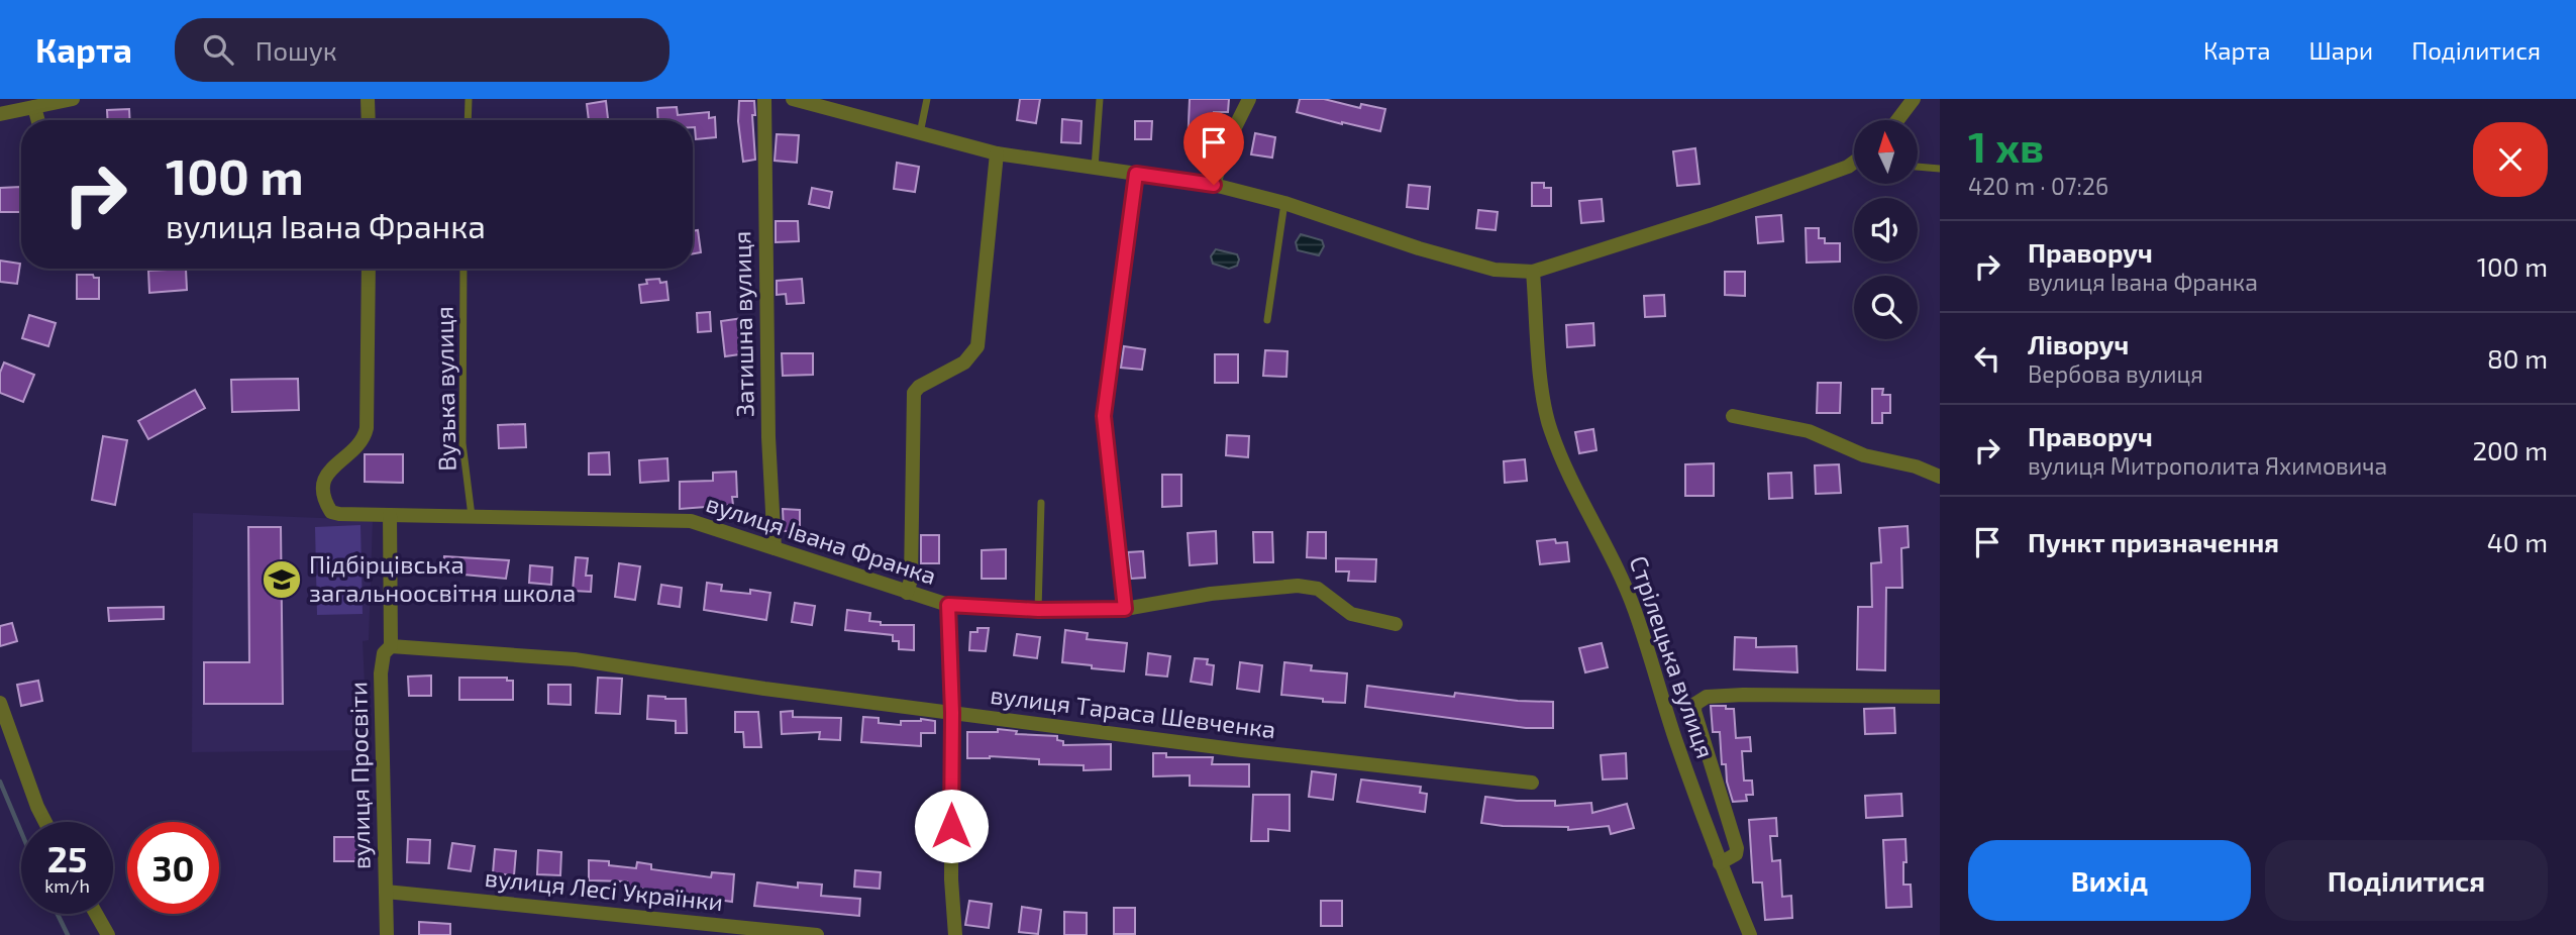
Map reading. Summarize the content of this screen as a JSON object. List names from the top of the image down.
{
  "streets": {
    "street": [
      "Затишна вулиця",
      "вулиця Івана Франка",
      "Стрілецька вулиця",
      "вулиця Тараса Шевченка",
      "вулиця Просвіти",
      "вулиця Лесі Українки"
    ],
    "lane": ["Вузька вулиця"]
  },
  "crossings": [
    ["Затишна вулиця", "вулиця Івана Франка"],
    ["Вузька вулиця", "вулиця Івана Франка"],
    ["вулиця Івана Франка", "вулиця Просвіти"],
    ["вулиця Тараса Шевченка", "вулиця Просвіти"],
    ["вулиця Просвіти", "вулиця Лесі Українки"]
  ],
  "places": {
    "school or university": ["Підбірцівська загальноосвітня школа"]
  },
  "north": "top",
  "page": {
    "header": "Карта",
    "search": "Пошук",
    "nav": ["Карта", "Шари", "Поділитися"],
    "heading": ["1 хв", "420 m · 07:26"],
    "turn": ["100 m", "вулиця Івана Франка"],
    "list": [
      {
        "name": "Праворуч",
        "note": "вулиця Івана Франка",
        "value": "100 m"
      },
      {
        "name": "Ліворуч",
        "note": "Вербова вулиця",
        "value": "80 m"
      },
      {
        "name": "Праворуч",
        "note": "вулиця Митрополита Яхимовича",
        "value": "200 m"
      },
      {
        "name": "Пункт призначення",
        "value": "40 m"
      }
    ],
    "speed": "25 km/h",
    "limit": "30",
    "buttons": ["Вихід", "Поділитися"]
  }
}
